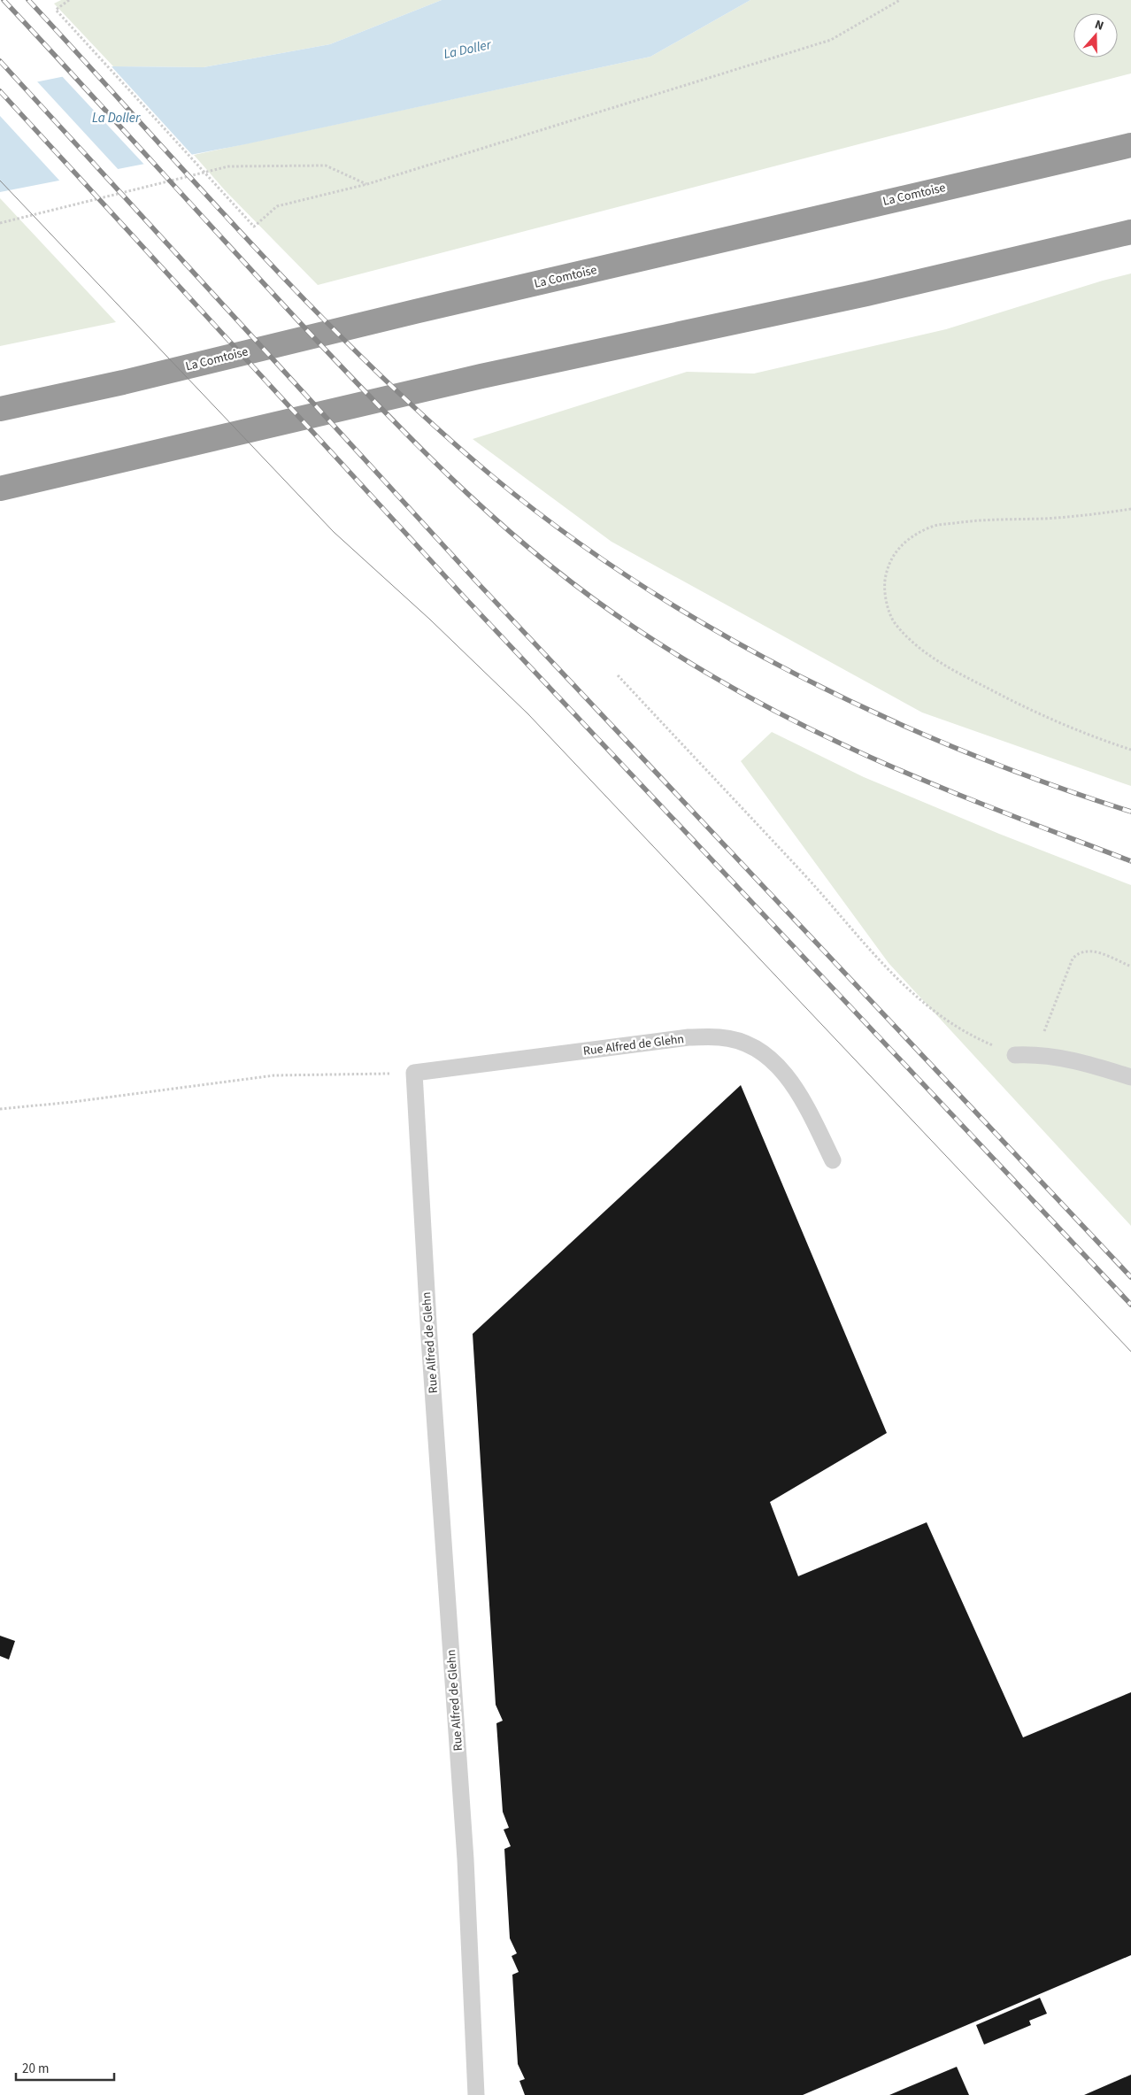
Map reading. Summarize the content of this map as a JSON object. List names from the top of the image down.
{
  "streets": {
    "highway": ["La Comtoise"],
    "lane": ["Rue Alfred de Glehn"]
  },
  "water": ["La Doller"],
  "scale_bar": "20 m",
  "north": "top"
}
